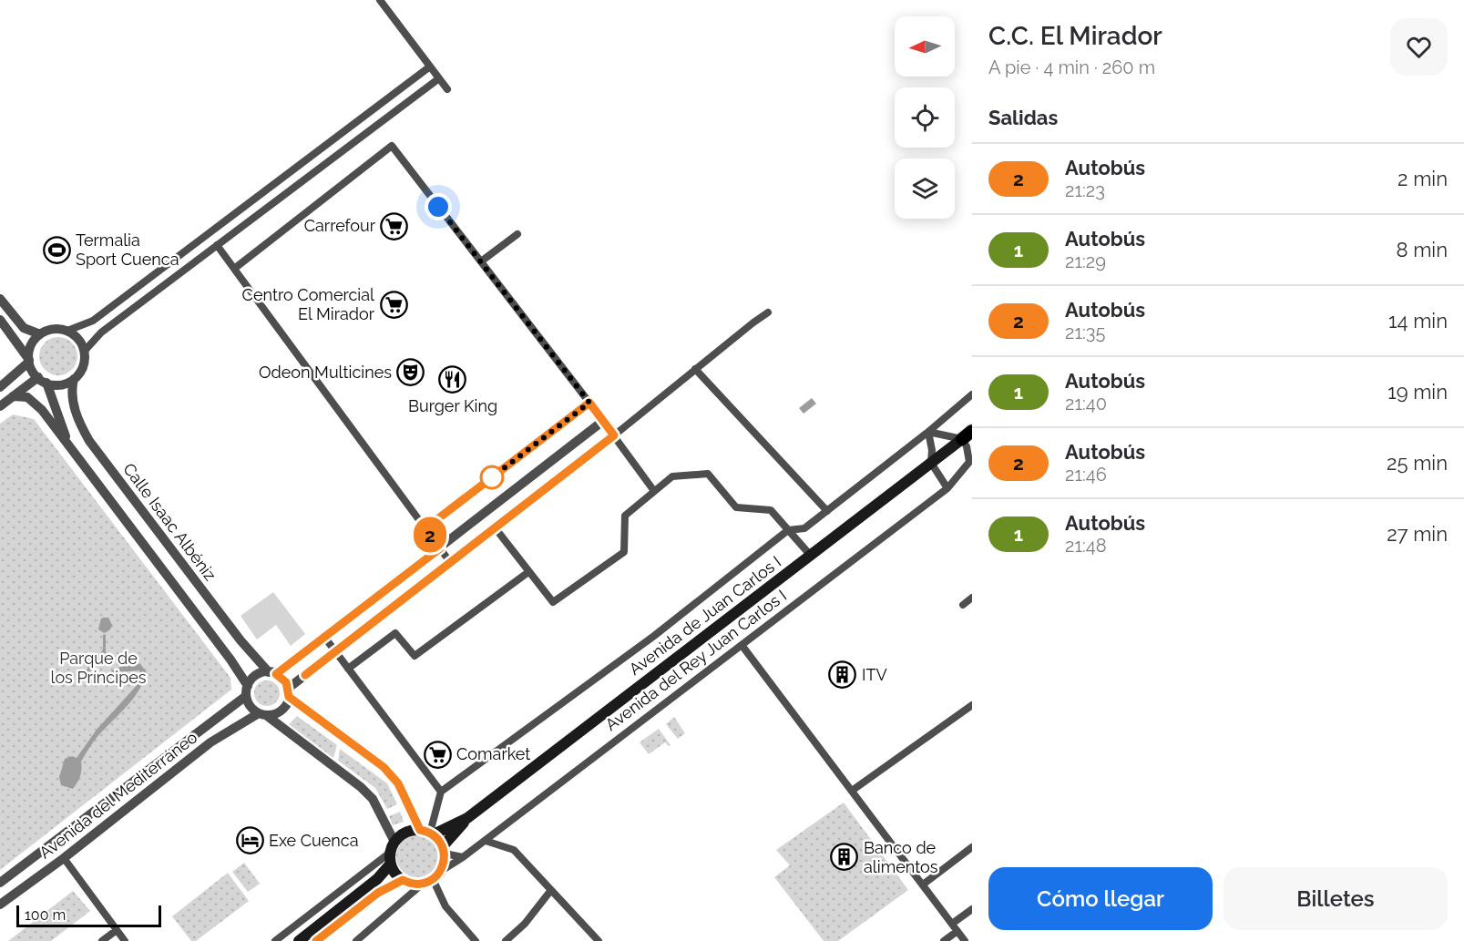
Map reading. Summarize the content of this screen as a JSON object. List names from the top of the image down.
{
  "streets": {
    "main road": ["Avenida de Juan Carlos I"],
    "street": ["Calle Isaac Albéniz", "Avenida del Rey Juan Carlos I", "Avenida del Mediterráneo"]
  },
  "crossings": [
    ["Calle Isaac Albéniz", "Avenida del Mediterráneo"],
    ["Avenida de Juan Carlos I", "Avenida del Rey Juan Carlos I"]
  ],
  "parks": ["Parque de los Príncipes"],
  "places": {
    "supermarket": ["Carrefour", "Centro Comercial El Mirador", "Comarket"],
    "sports": ["Termalia Sport Cuenca"],
    "theatre": ["Odeon Multicines"],
    "restaurant": ["Burger King"],
    "building": ["ITV", "Banco de alimentos"],
    "hotel": ["Exe Cuenca"]
  },
  "lines": ["bus line 2"],
  "scale_bar": "100 m",
  "north": "left",
  "page": {
    "on_map": "2",
    "heading": [
      ["C.C. El Mirador", "A pie · 4 min · 260 m"],
      "Salidas"
    ],
    "list": [
      {
        "mark": "2",
        "name": "Autobús",
        "note": "21:23",
        "value": "2 min"
      },
      {
        "mark": "1",
        "name": "Autobús",
        "note": "21:29",
        "value": "8 min"
      },
      {
        "mark": "2",
        "name": "Autobús",
        "note": "21:35",
        "value": "14 min"
      },
      {
        "mark": "1",
        "name": "Autobús",
        "note": "21:40",
        "value": "19 min"
      },
      {
        "mark": "2",
        "name": "Autobús",
        "note": "21:46",
        "value": "25 min"
      },
      {
        "mark": "1",
        "name": "Autobús",
        "note": "21:48",
        "value": "27 min"
      }
    ],
    "buttons": ["Cómo llegar", "Billetes"],
    "scale": "100 m"
  }
}
